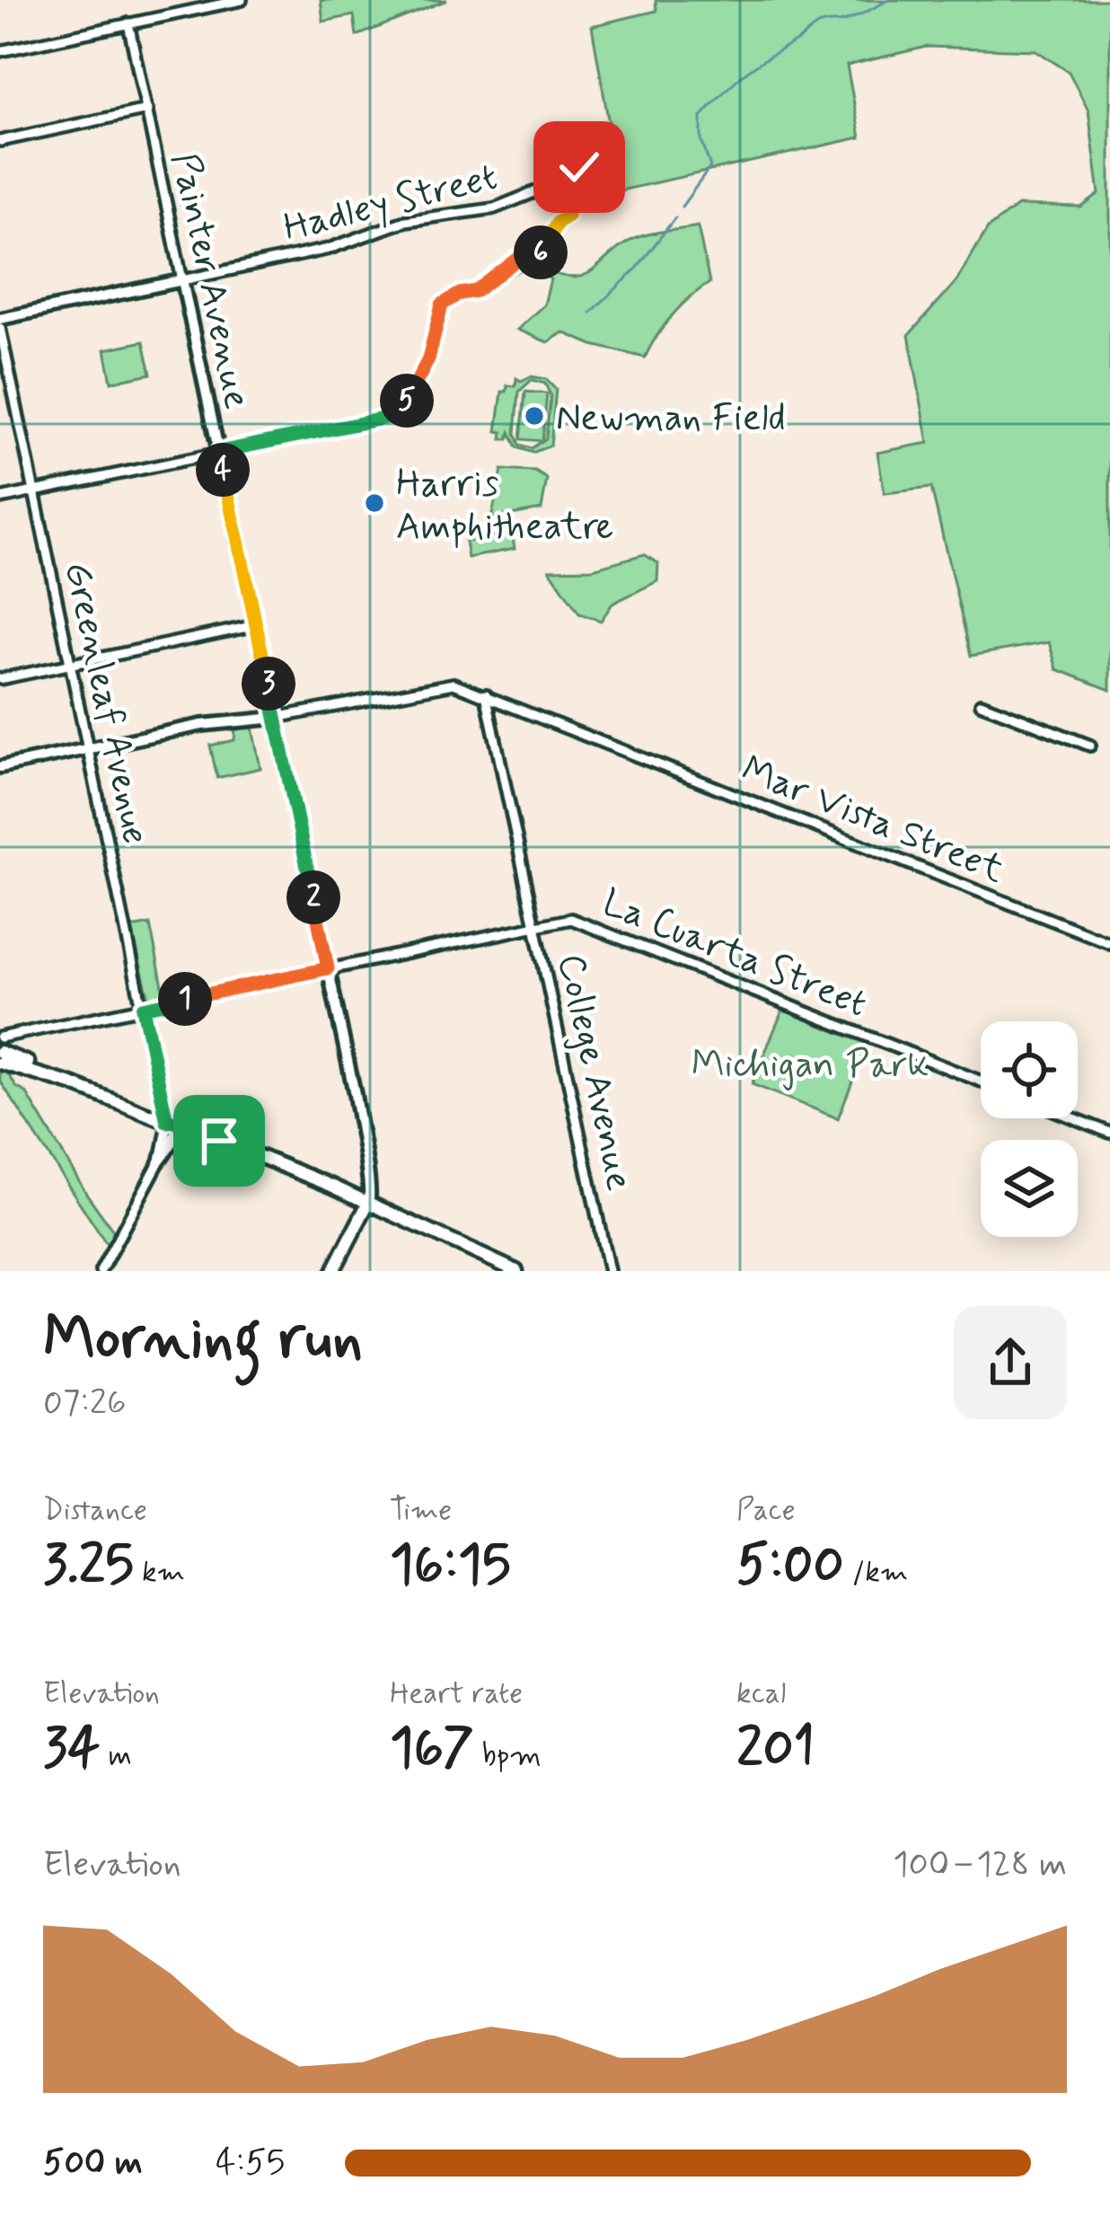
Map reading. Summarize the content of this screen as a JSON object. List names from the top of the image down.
{
  "streets": {
    "main road": ["Hadley Street", "Painter Avenue", "Mar Vista Street"],
    "street": ["Greenleaf Avenue", "La Cuarta Street", "College Avenue"]
  },
  "crossings": [
    ["Hadley Street", "Painter Avenue"],
    ["Painter Avenue", "Mar Vista Street"],
    ["Painter Avenue", "La Cuarta Street"],
    ["Greenleaf Avenue", "Mar Vista Street"],
    ["Greenleaf Avenue", "La Cuarta Street"],
    ["Mar Vista Street", "College Avenue"],
    ["La Cuarta Street", "College Avenue"]
  ],
  "parks": ["Michigan Park"],
  "places": ["Newman Field", "Harris Amphitheatre"],
  "page": {
    "pins": [
      "6",
      "5",
      "4",
      "3",
      "2",
      "1"
    ],
    "heading": ["Morning run", "07:26"],
    "stats": [
      ["Distance", "3.25 km"],
      ["Time", "16:15"],
      ["Pace", "5:00 /km"],
      ["Elevation", "34 m"],
      ["Heart rate", "167 bpm"],
      ["kcal", "201"]
    ],
    "chart": ["Elevation", "100–128 m"],
    "list": [
      {
        "name": "500 m",
        "note": "4:55"
      }
    ]
  }
}
